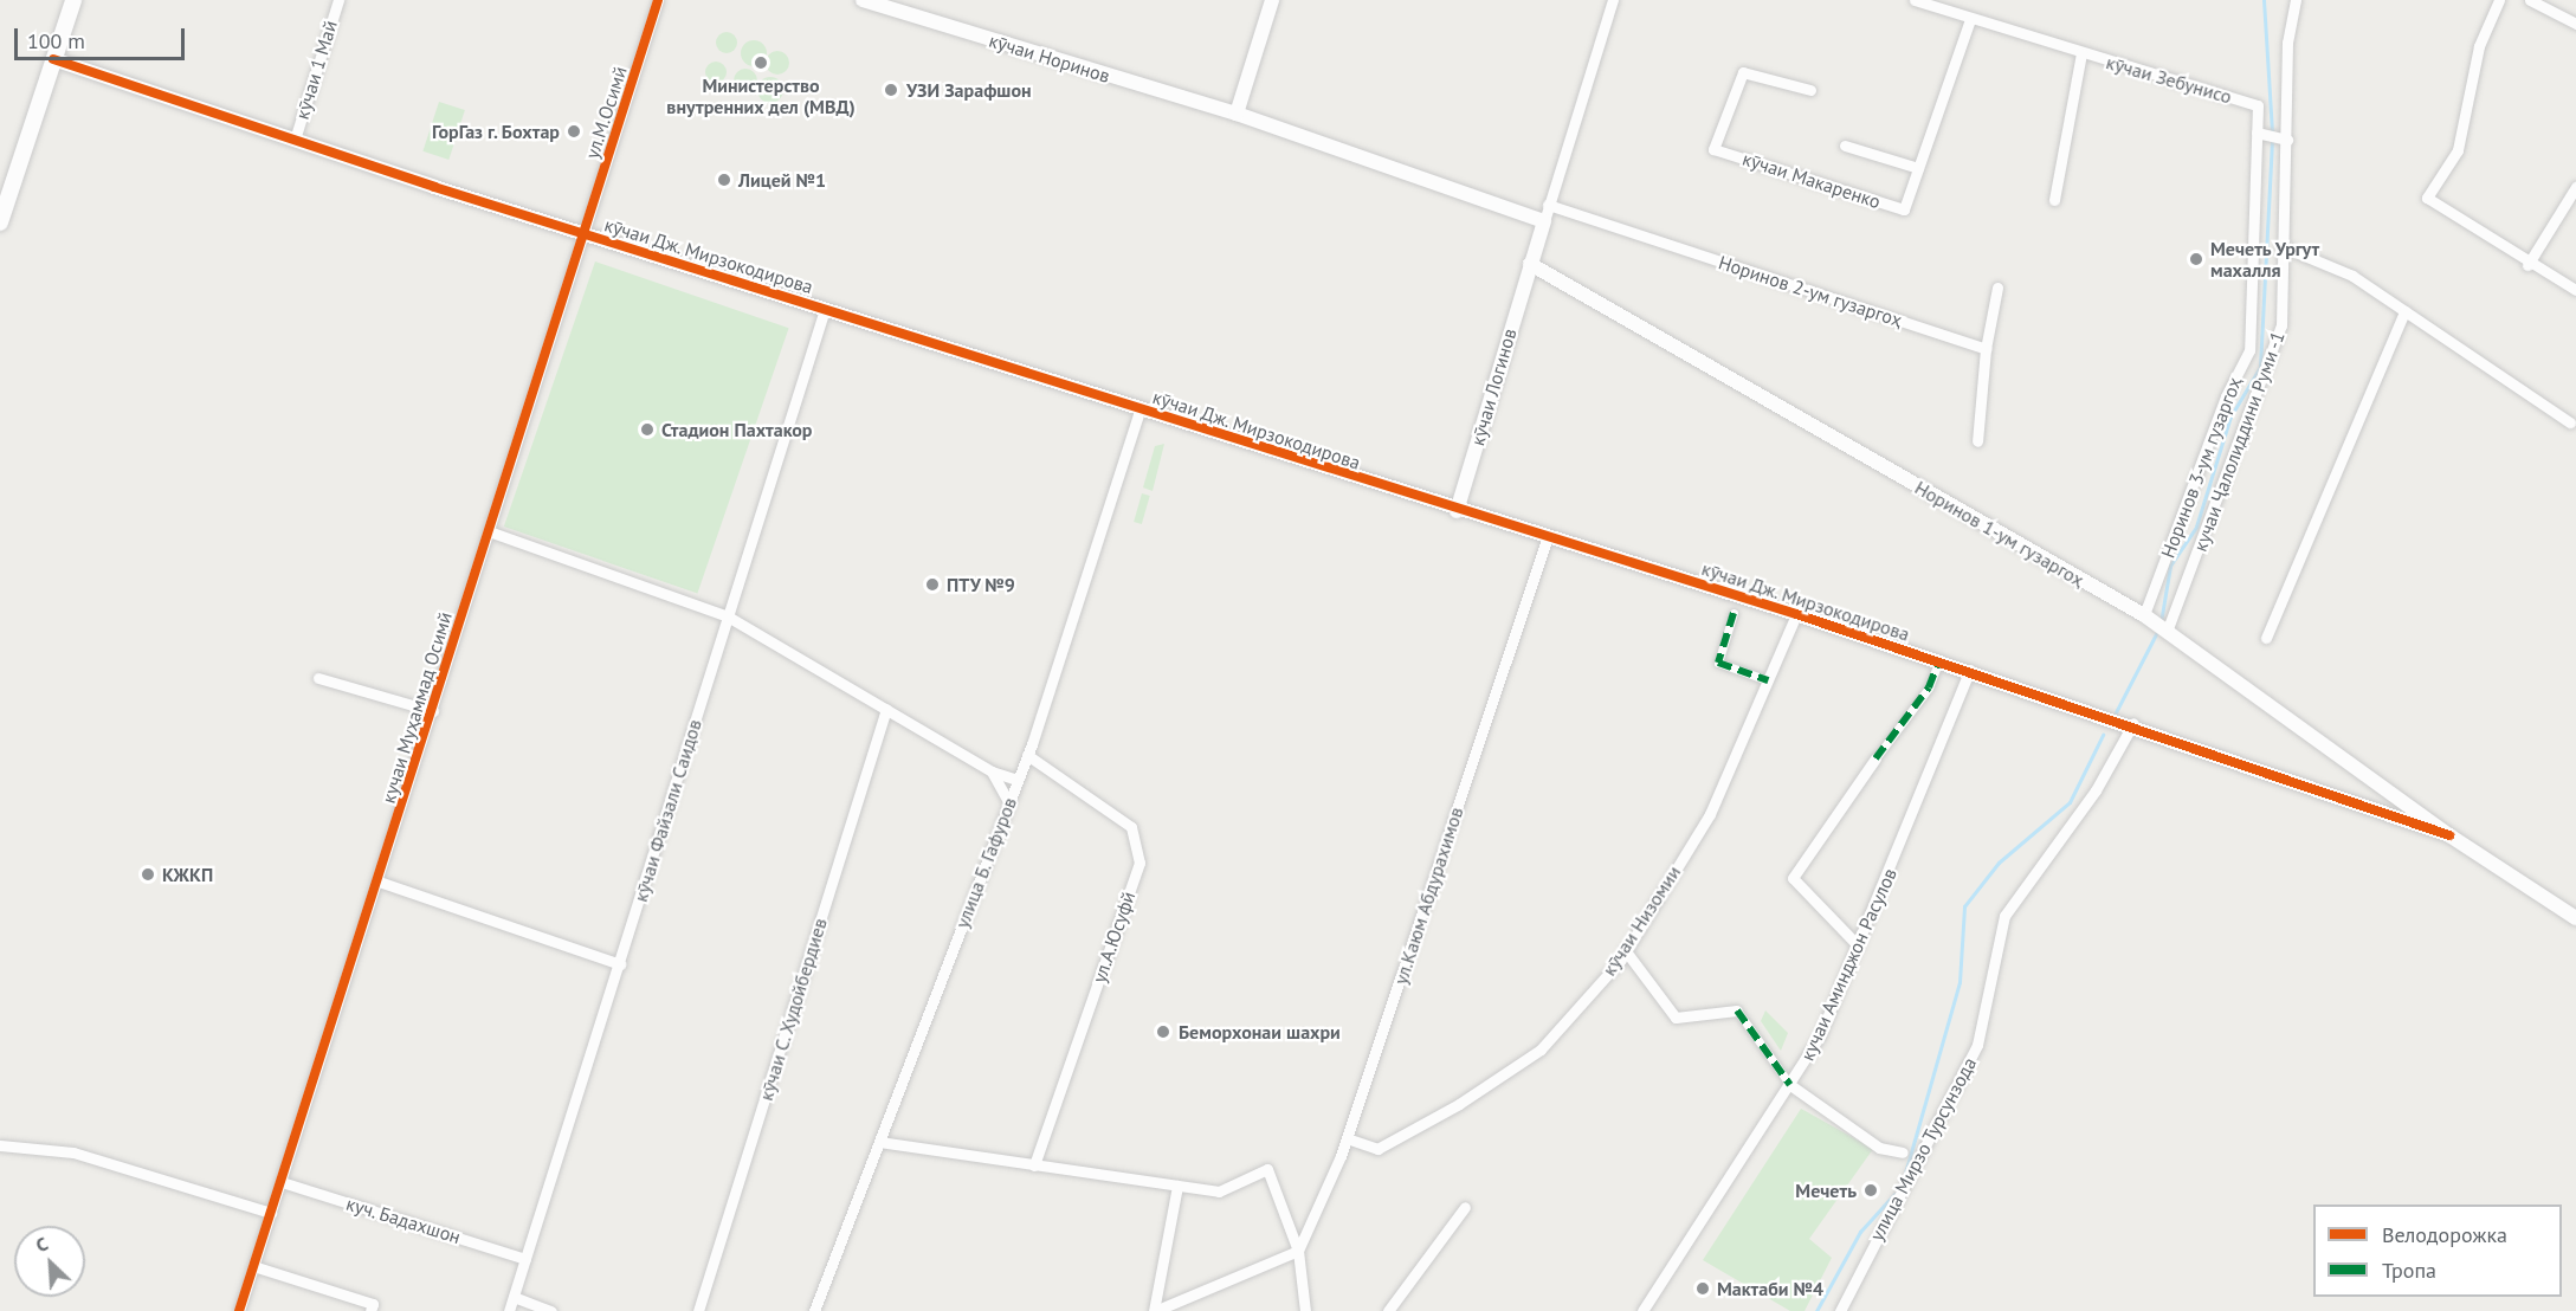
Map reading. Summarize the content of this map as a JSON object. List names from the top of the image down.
{
  "streets": {
    "street": [
      "кӯчаи Норинов",
      "кӯчаи 1 Май",
      "кӯчаи Зебунисо",
      "ул.М.Осимй",
      "кӯчаи Макаренко",
      "кӯчаи Дж. Мирзокодирова",
      "Норинов 2-ум гузаргоҳ",
      "кӯчаи Логинов",
      "кучаи Ҷалолиддини Руми -1",
      "Норинов 3-ум гузаргоҳ",
      "Норинов 1-ум гузаргоҳ",
      "кучаи Муҳаммад Осимй",
      "кӯчаи Файзали Саидов",
      "улица Б. Гафуров",
      "ул.Каюм Абдурахимов",
      "кӯчаи Низомии",
      "ул.А.Юсуфй",
      "кучаи Аминджон Расулов",
      "кӯчаи С. Худойбердиев",
      "улица Мирзо Турсунзода",
      "куч. Бадахшон"
    ]
  },
  "crossings": [
    ["кӯчаи 1 Май", "кӯчаи Дж. Мирзокодирова"],
    ["кӯчаи Зебунисо", "кӯчаи Макаренко"],
    ["кӯчаи Зебунисо", "Норинов 3-ум гузаргоҳ"],
    ["ул.М.Осимй", "кӯчаи Дж. Мирзокодирова"],
    ["ул.М.Осимй", "кучаи Муҳаммад Осимй"],
    ["кӯчаи Дж. Мирзокодирова", "кӯчаи Логинов"],
    ["кӯчаи Дж. Мирзокодирова", "Норинов 1-ум гузаргоҳ"],
    ["кӯчаи Дж. Мирзокодирова", "кучаи Муҳаммад Осимй"],
    ["кӯчаи Дж. Мирзокодирова", "кӯчаи Файзали Саидов"],
    ["кӯчаи Дж. Мирзокодирова", "улица Б. Гафуров"],
    ["кӯчаи Дж. Мирзокодирова", "ул.Каюм Абдурахимов"],
    ["кӯчаи Дж. Мирзокодирова", "кӯчаи Низомии"],
    ["кӯчаи Дж. Мирзокодирова", "кучаи Аминджон Расулов"],
    ["кӯчаи Дж. Мирзокодирова", "улица Мирзо Турсунзода"],
    ["кӯчаи Логинов", "Норинов 1-ум гузаргоҳ"],
    ["кучаи Ҷалолиддини Руми -1", "Норинов 3-ум гузаргоҳ"],
    ["кучаи Ҷалолиддини Руми -1", "Норинов 1-ум гузаргоҳ"],
    ["Норинов 3-ум гузаргоҳ", "Норинов 1-ум гузаргоҳ"],
    ["кучаи Муҳаммад Осимй", "куч. Бадахшон"],
    ["кӯчаи Файзали Саидов", "куч. Бадахшон"],
    ["улица Б. Гафуров", "ул.А.Юсуфй"],
    ["ул.Каюм Абдурахимов", "кӯчаи Низомии"]
  ],
  "places": [
    "Министерство внутренних дел (МВД)",
    "УЗИ Зарафшон",
    "ГорГаз г. Бохтар",
    "Лицей №1",
    "Мечеть Ургут махалля",
    "Стадион Пахтакор",
    "ПТУ №9",
    "КЖКП",
    "Беморхонаи шахри",
    "Мечеть",
    "Мактаби №4"
  ],
  "legend": ["Велодорожка", "Тропа"],
  "scale_bar": "100 m",
  "north": "top left"
}
